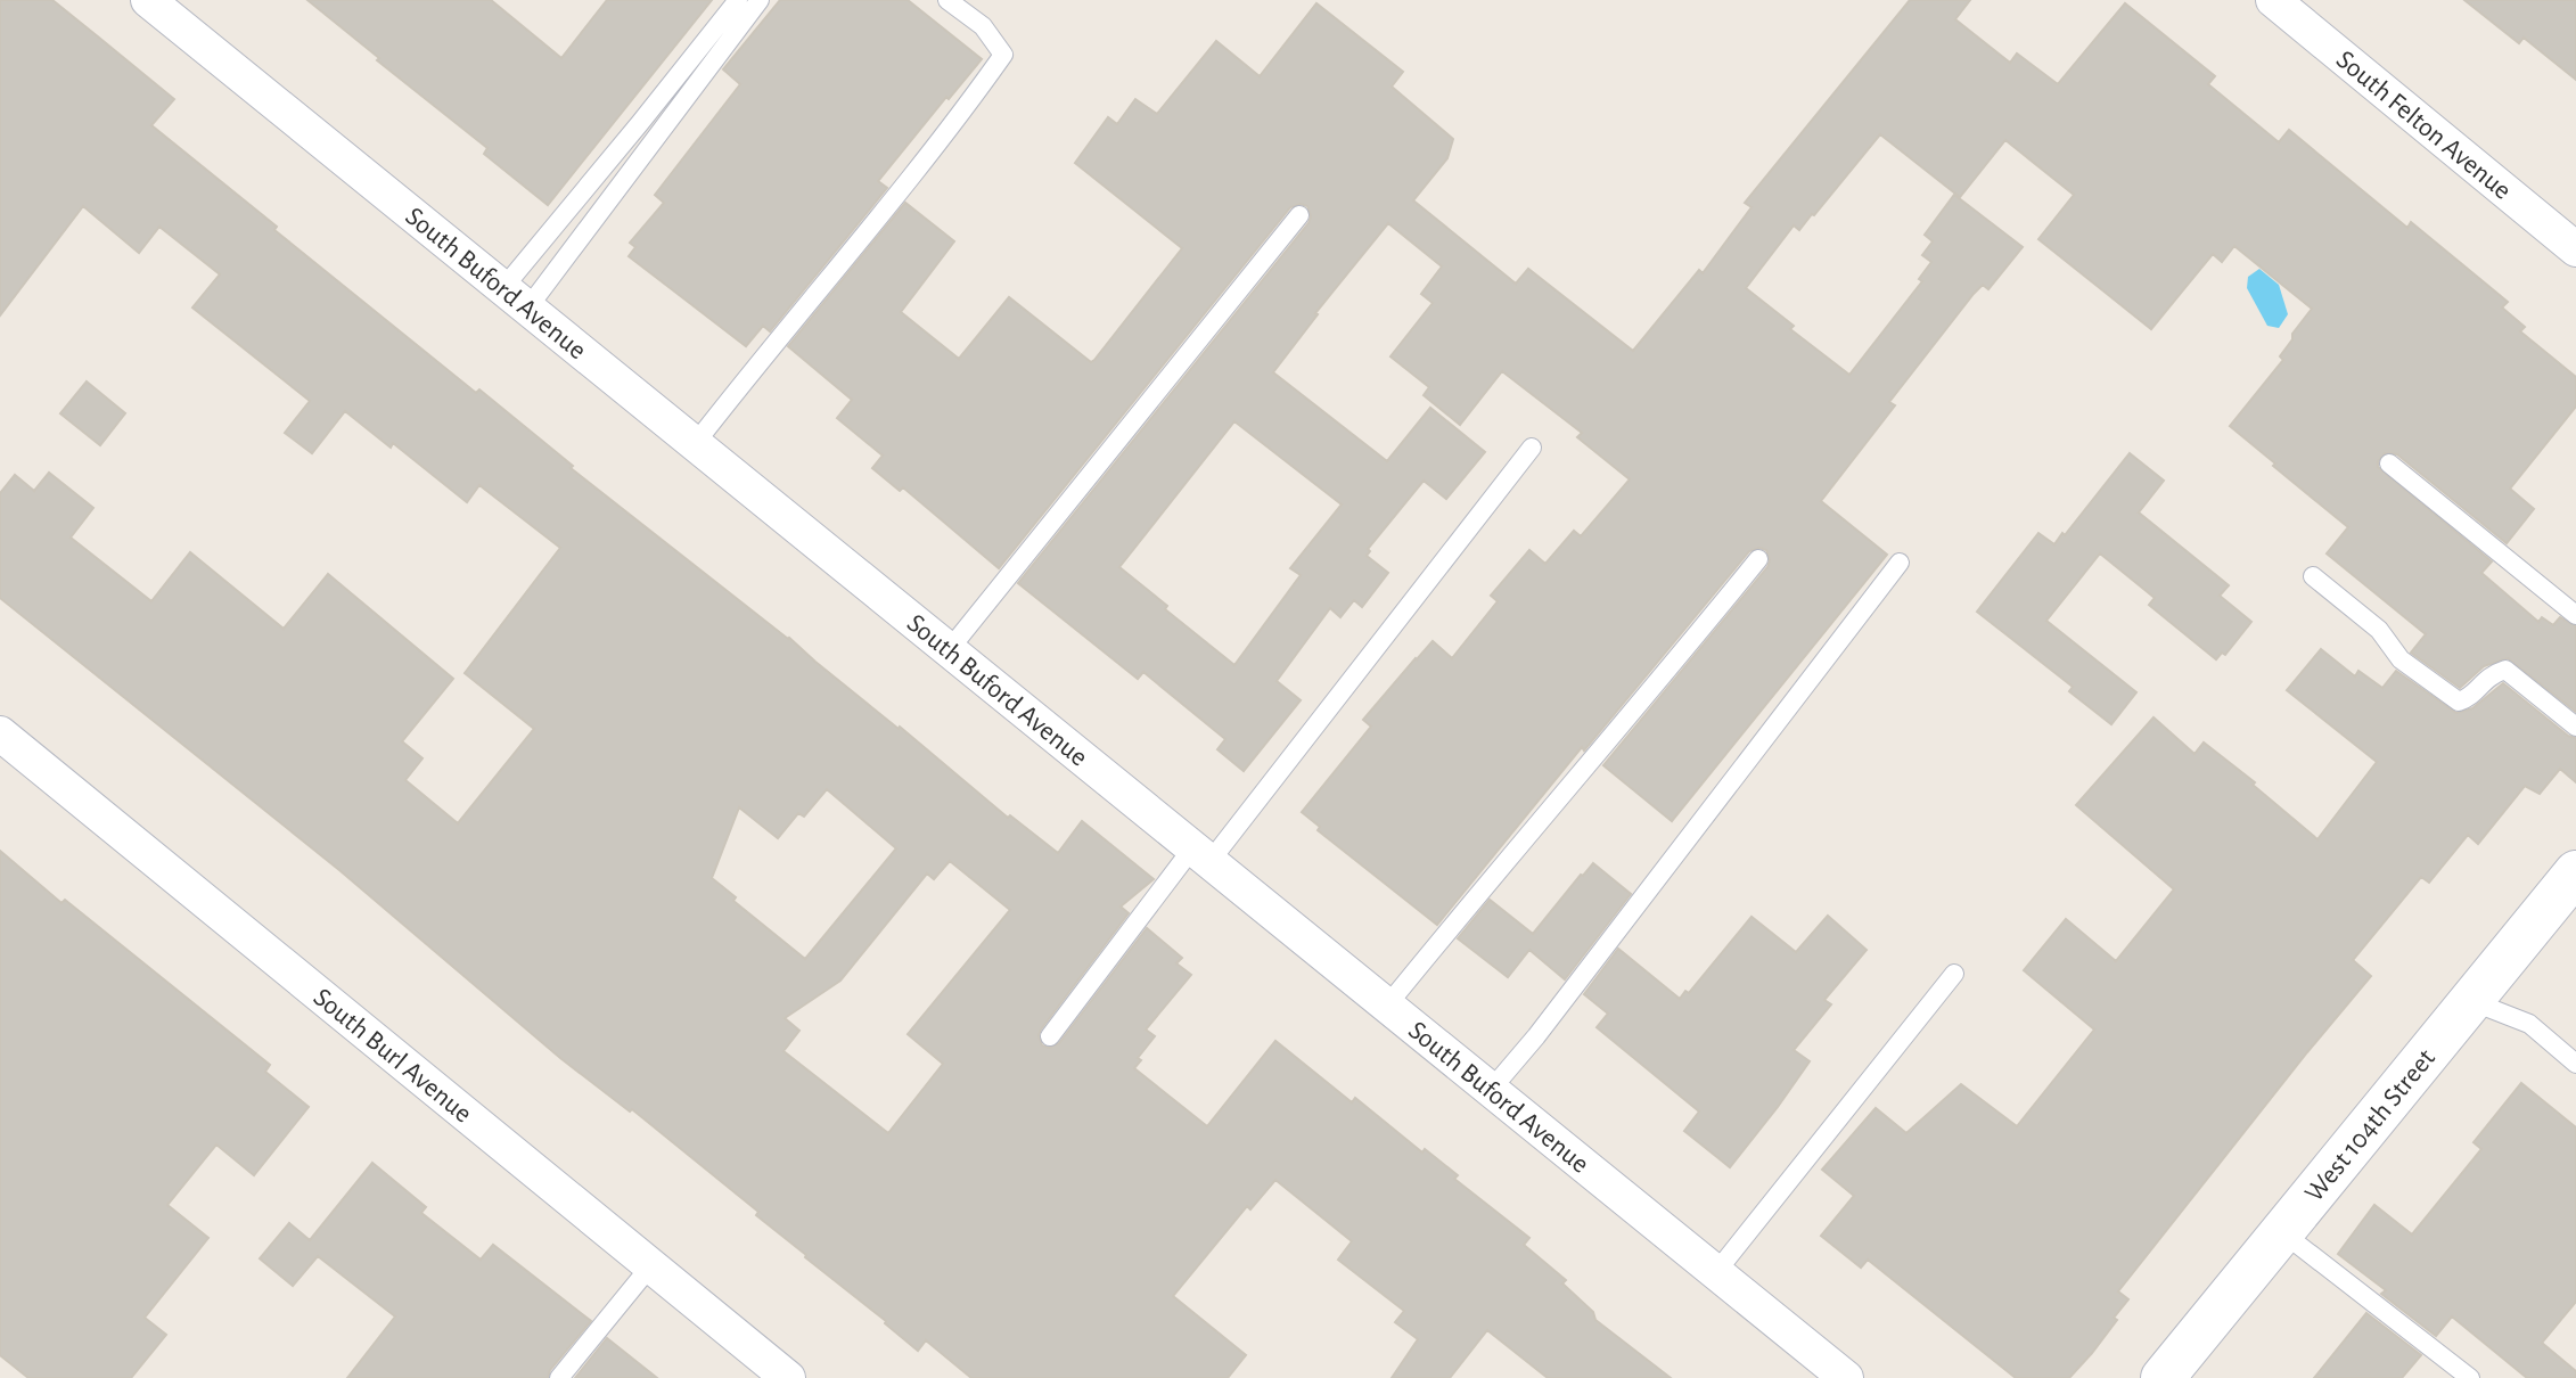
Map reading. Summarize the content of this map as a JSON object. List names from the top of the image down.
{
  "streets": {
    "street": [
      "South Felton Avenue",
      "South Buford Avenue",
      "South Burl Avenue",
      "West 104th Street"
    ]
  }
}
